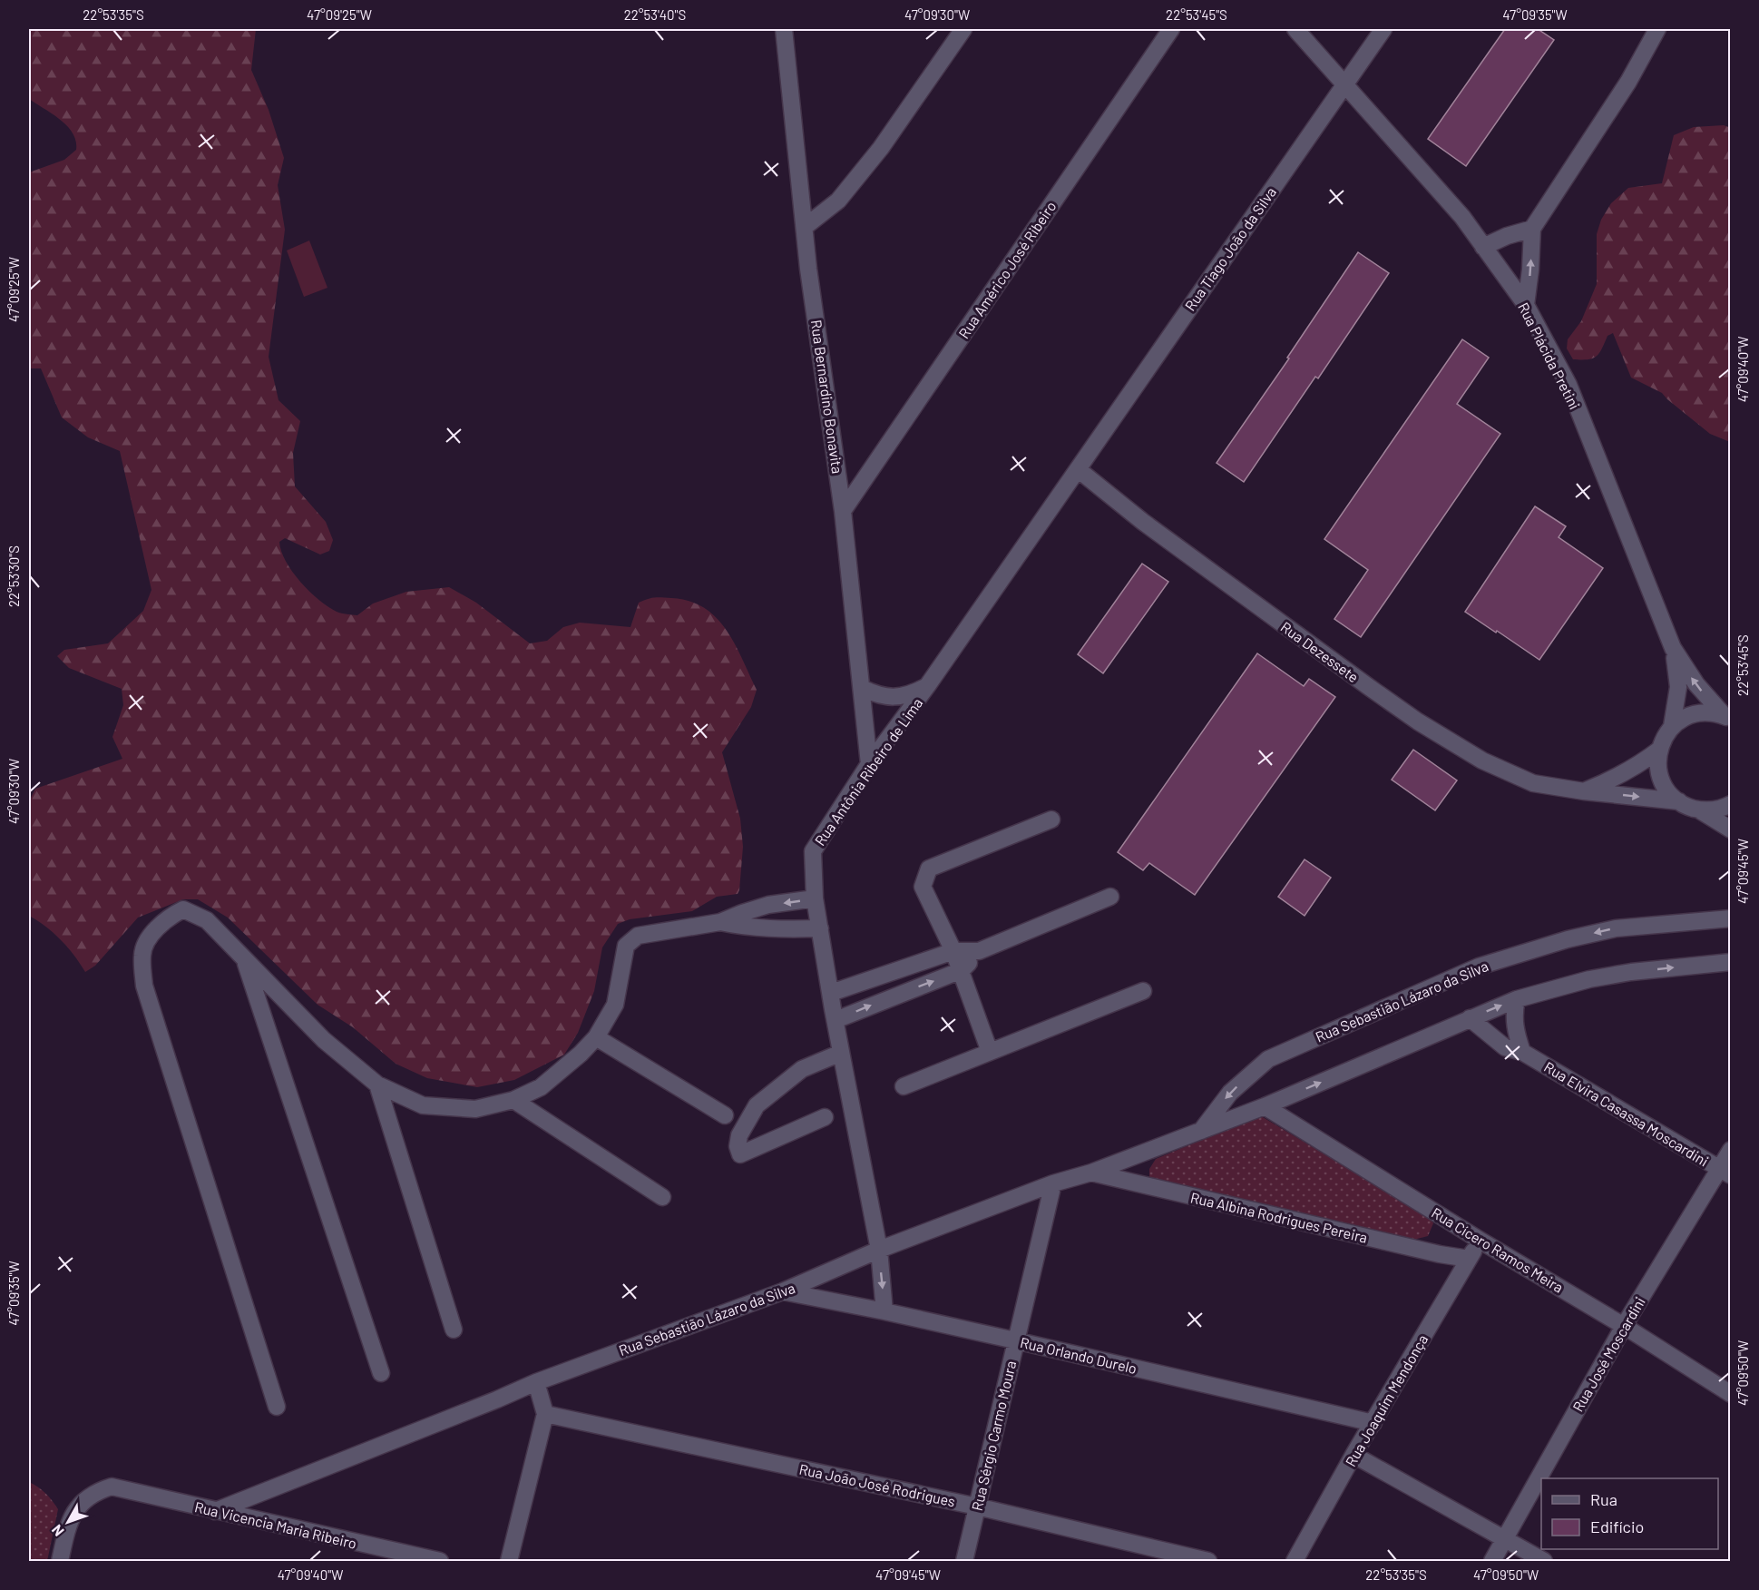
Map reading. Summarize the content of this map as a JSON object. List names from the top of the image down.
{
  "streets": {
    "street": [
      "Rua Tiago João da Silva",
      "Rua Américo José Ribeiro",
      "Rua Plácida Pretini",
      "Rua Bernardino Bonavita",
      "Rua Dezessete",
      "Rua Antônia Ribeiro de Lima",
      "Rua Sebastião Lázaro da Silva",
      "Rua Elvira Casassa Moscardini",
      "Rua Albina Rodrigues Pereira",
      "Rua Cícero Ramos Meira",
      "Rua José Moscardini",
      "Rua Orlando Durelo",
      "Rua Joaquim Mendonça",
      "Rua Sérgio Carmo Moura",
      "Rua João José Rodrigues",
      "Rua Vicencia Maria Ribeiro"
    ]
  },
  "crossings": [
    ["Rua Tiago João da Silva", "Rua Plácida Pretini"],
    ["Rua Tiago João da Silva", "Rua Dezessete"],
    ["Rua Tiago João da Silva", "Rua Antônia Ribeiro de Lima"],
    ["Rua Américo José Ribeiro", "Rua Bernardino Bonavita"],
    ["Rua Bernardino Bonavita", "Rua Antônia Ribeiro de Lima"],
    ["Rua Dezessete", "Rua Antônia Ribeiro de Lima"],
    ["Rua Antônia Ribeiro de Lima", "Rua Sebastião Lázaro da Silva"],
    ["Rua Antônia Ribeiro de Lima", "Rua Orlando Durelo"],
    ["Rua Sebastião Lázaro da Silva", "Rua Elvira Casassa Moscardini"],
    ["Rua Sebastião Lázaro da Silva", "Rua Albina Rodrigues Pereira"],
    ["Rua Sebastião Lázaro da Silva", "Rua Cícero Ramos Meira"],
    ["Rua Sebastião Lázaro da Silva", "Rua Orlando Durelo"],
    ["Rua Sebastião Lázaro da Silva", "Rua Sérgio Carmo Moura"],
    ["Rua Sebastião Lázaro da Silva", "Rua Vicencia Maria Ribeiro"],
    ["Rua Elvira Casassa Moscardini", "Rua José Moscardini"],
    ["Rua Albina Rodrigues Pereira", "Rua Joaquim Mendonça"],
    ["Rua Cícero Ramos Meira", "Rua José Moscardini"],
    ["Rua Cícero Ramos Meira", "Rua Joaquim Mendonça"],
    ["Rua Orlando Durelo", "Rua Joaquim Mendonça"],
    ["Rua Orlando Durelo", "Rua Sérgio Carmo Moura"],
    ["Rua Sérgio Carmo Moura", "Rua João José Rodrigues"]
  ],
  "legend": ["Rua", "Edifício"],
  "north": "bottom left",
  "coordinates": [
    "22°53'35\"S",
    "47°09'25\"W",
    "22°53'40\"S",
    "47°09'30\"W",
    "22°53'45\"S",
    "47°09'35\"W",
    "47°09'40\"W",
    "22°53'30\"S",
    "47°09'45\"W",
    "47°09'50\"W"
  ]
}
